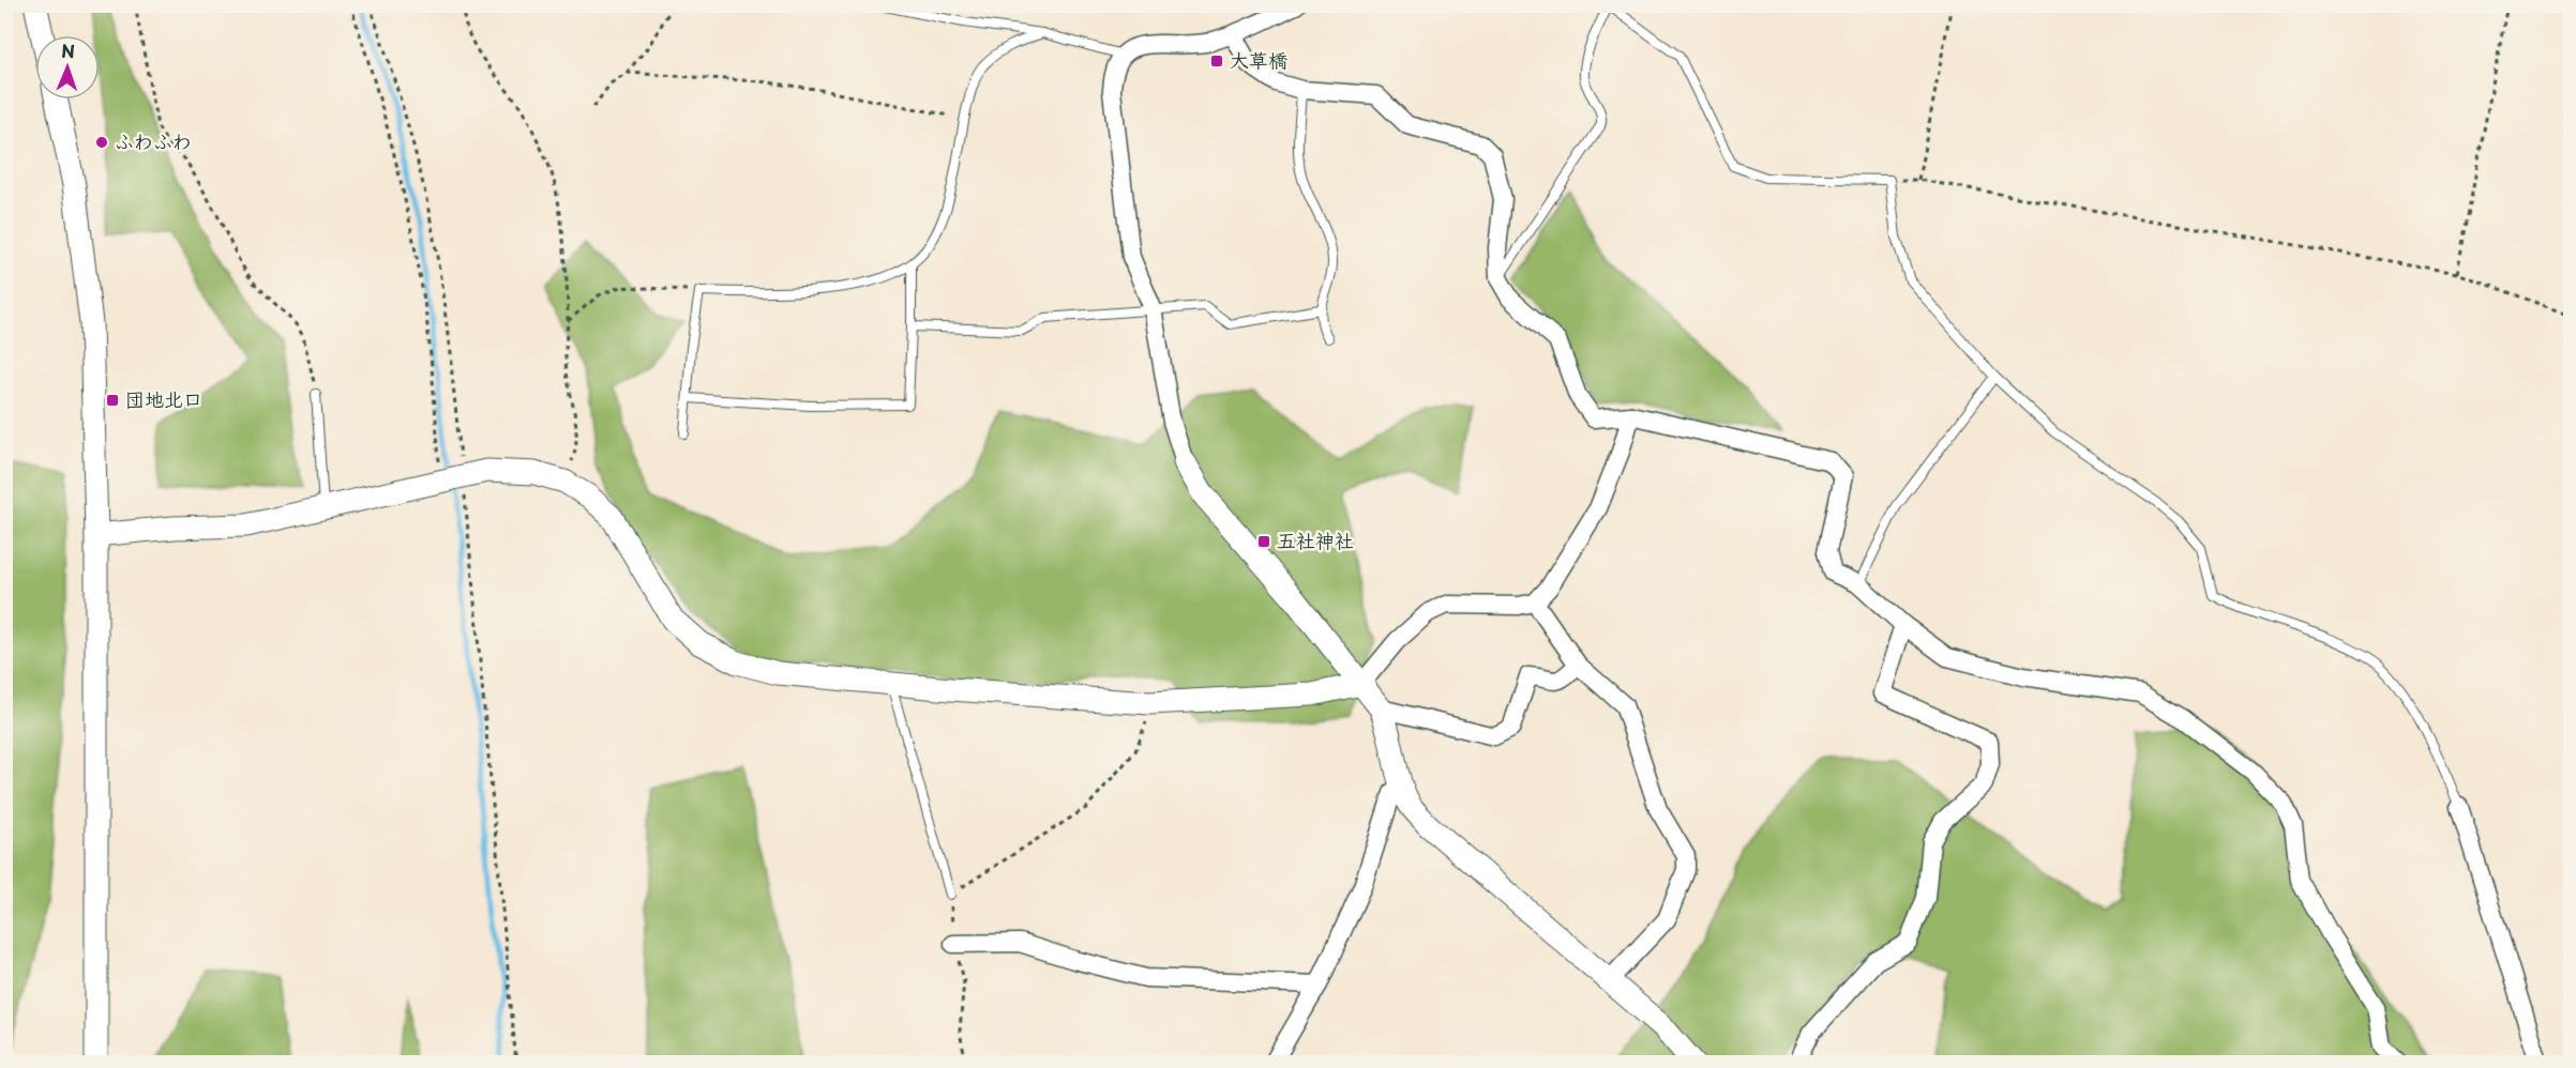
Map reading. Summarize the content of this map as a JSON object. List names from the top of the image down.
{
  "places": {
    "transit": ["大草橋", "団地北口", "五社神社"],
    "other": ["ふわふわ"]
  },
  "north": "top"
}
